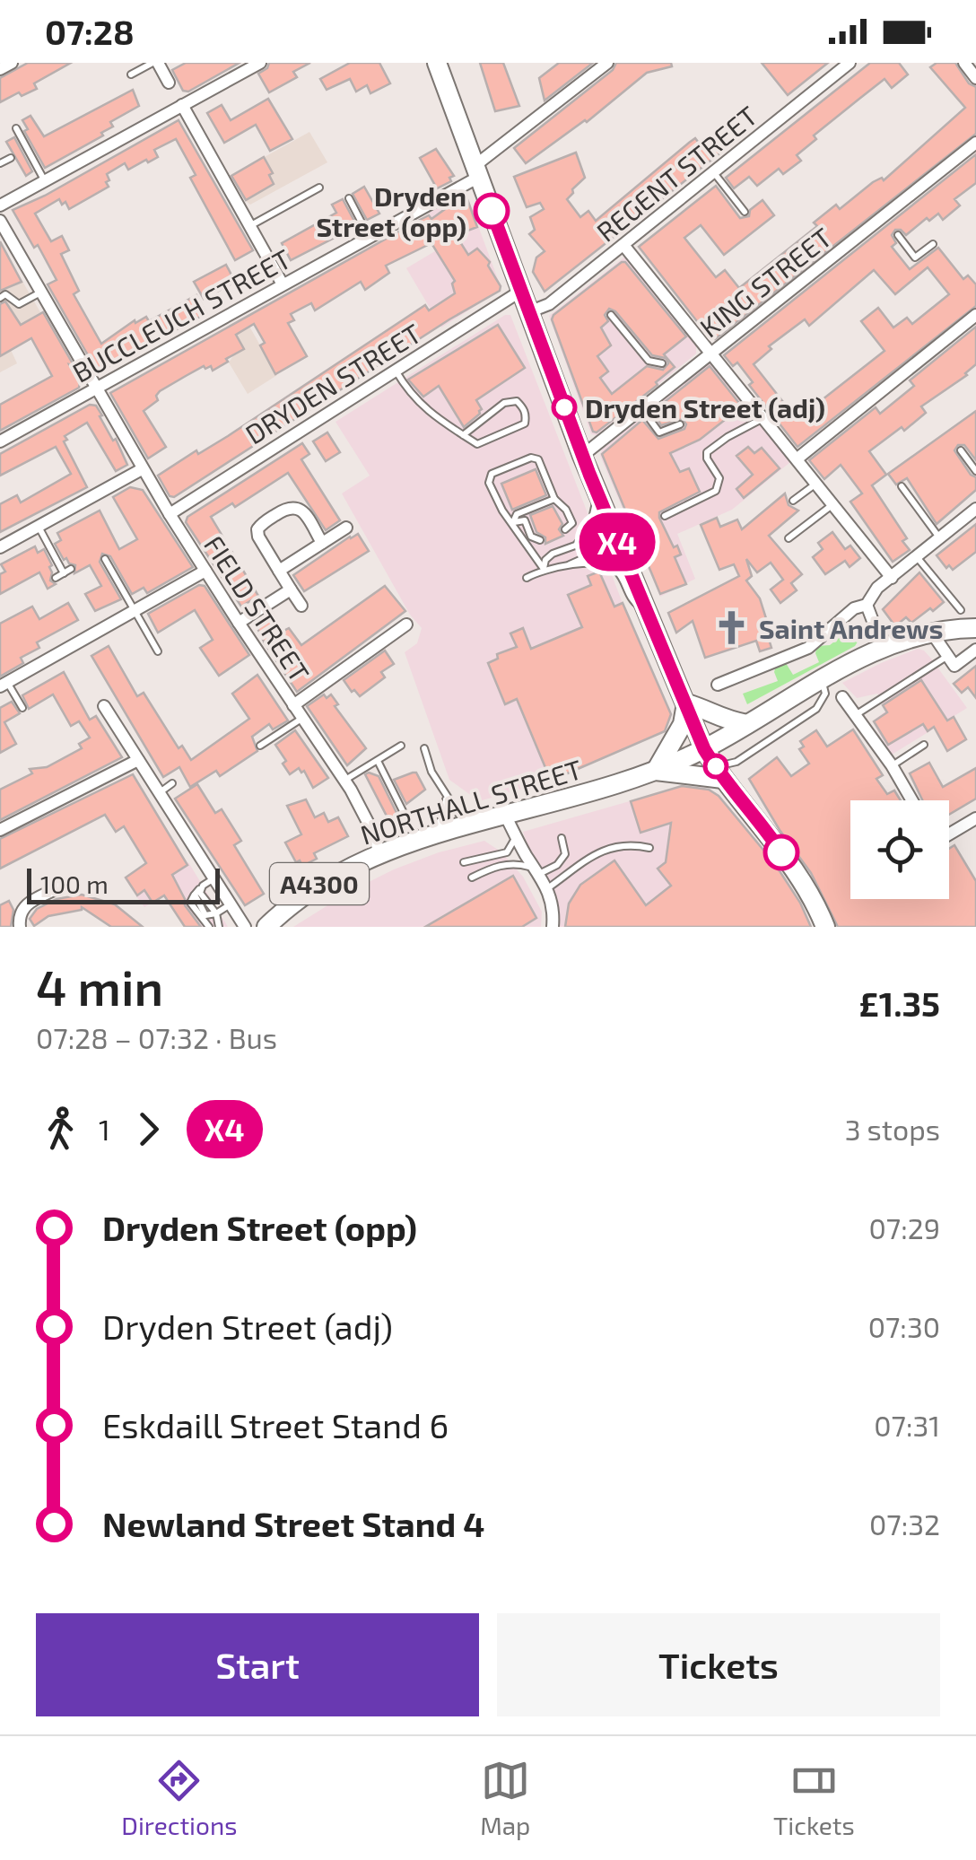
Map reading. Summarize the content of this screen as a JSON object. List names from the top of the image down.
{
  "streets": {
    "main road": ["NORTHALL STREET", "A4300"],
    "street": [
      "REGENT STREET",
      "KING STREET",
      "BUCCLEUCH STREET",
      "DRYDEN STREET",
      "FIELD STREET"
    ]
  },
  "crossings": [
    ["BUCCLEUCH STREET", "FIELD STREET"],
    ["DRYDEN STREET", "FIELD STREET"],
    ["FIELD STREET", "NORTHALL STREET"],
    ["NORTHALL STREET", "A4300"]
  ],
  "places": {
    "other": ["Dryden Street (opp)", "Dryden Street (adj)"],
    "church": ["Saint Andrews"]
  },
  "lines": ["bus line X4"],
  "scale_bar": "100 m",
  "page": {
    "status": "07:28",
    "on_map": "X4",
    "scale": "100 m",
    "heading": ["4 min", "07:28 – 07:32 · Bus", "£1.35"],
    "legs": ["1", "X4", "3 stops"],
    "list": [
      {
        "name": "Dryden Street (opp)",
        "value": "07:29"
      },
      {
        "name": "Dryden Street (adj)",
        "value": "07:30"
      },
      {
        "name": "Eskdaill Street Stand 6",
        "value": "07:31"
      },
      {
        "name": "Newland Street Stand 4",
        "value": "07:32"
      }
    ],
    "buttons": ["Start", "Tickets"],
    "tabs": ["Directions", "Map", "Tickets"]
  }
}
